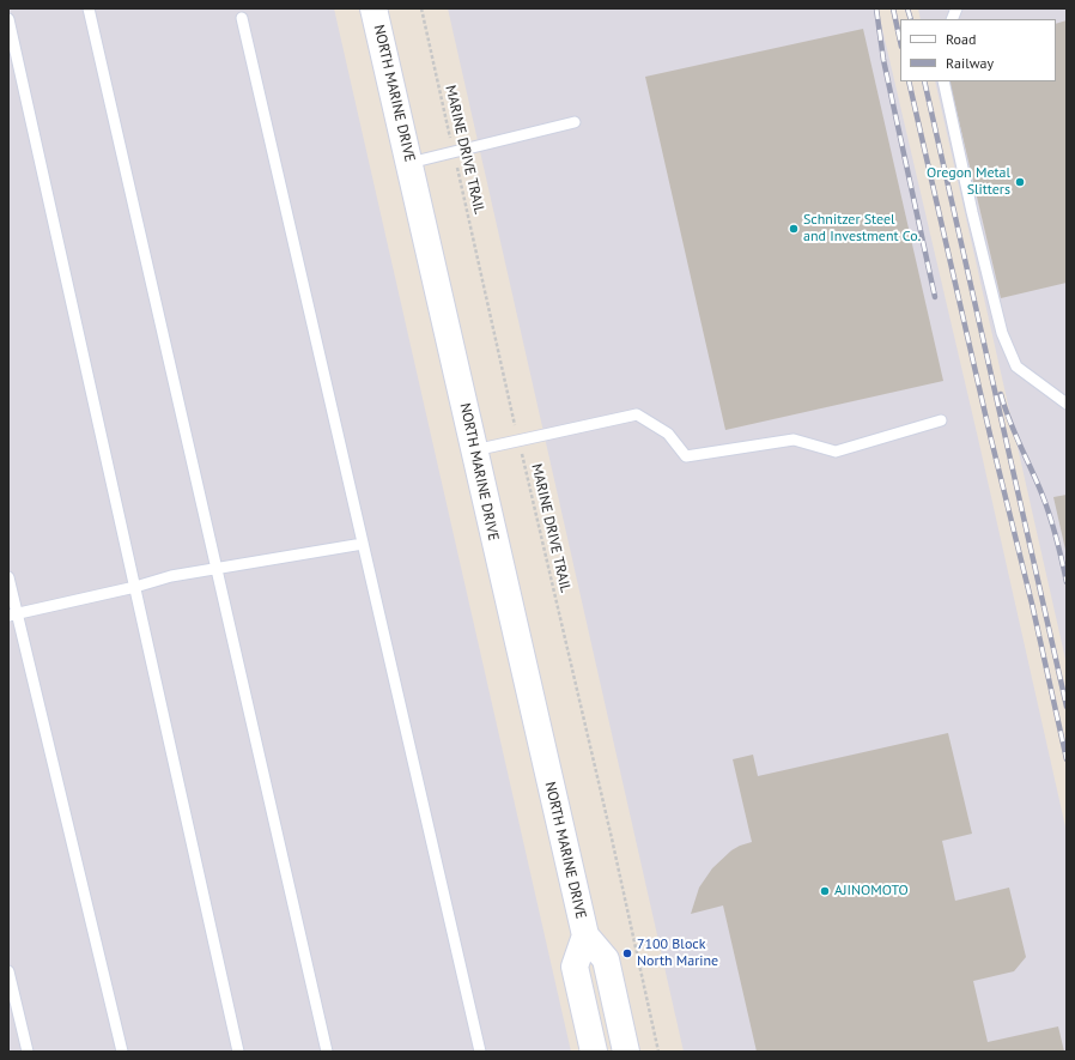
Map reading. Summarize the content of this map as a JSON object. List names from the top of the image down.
{
  "streets": {
    "main road": ["NORTH MARINE DRIVE"],
    "path": ["MARINE DRIVE TRAIL"]
  },
  "places": [
    "Oregon Metal Slitters",
    "Schnitzer Steel and Investment Co.",
    "AJINOMOTO",
    "7100 Block North Marine"
  ],
  "legend": ["Road", "Railway"]
}
